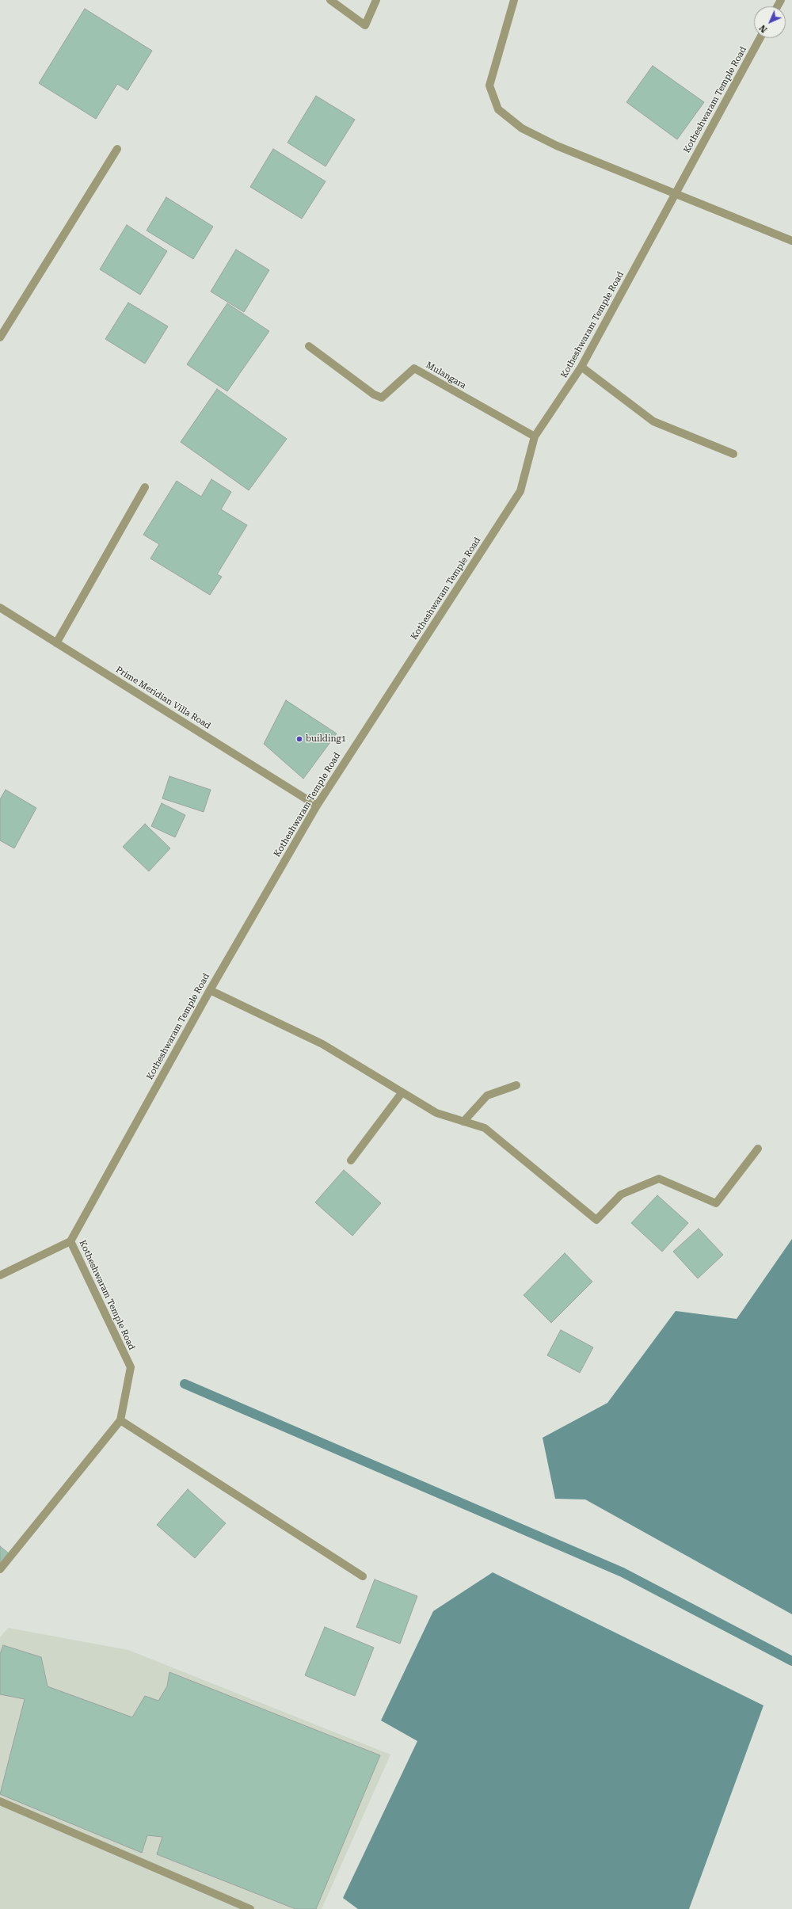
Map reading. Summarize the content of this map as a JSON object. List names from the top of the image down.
{
  "streets": {
    "street": ["Kotheshwaram Temple Road", "Mulangara", "Prime Meridian Villa Road"]
  },
  "crossings": [
    ["Kotheshwaram Temple Road", "Mulangara"],
    ["Kotheshwaram Temple Road", "Prime Meridian Villa Road"]
  ],
  "places": ["building1"],
  "north": "bottom left"
}
